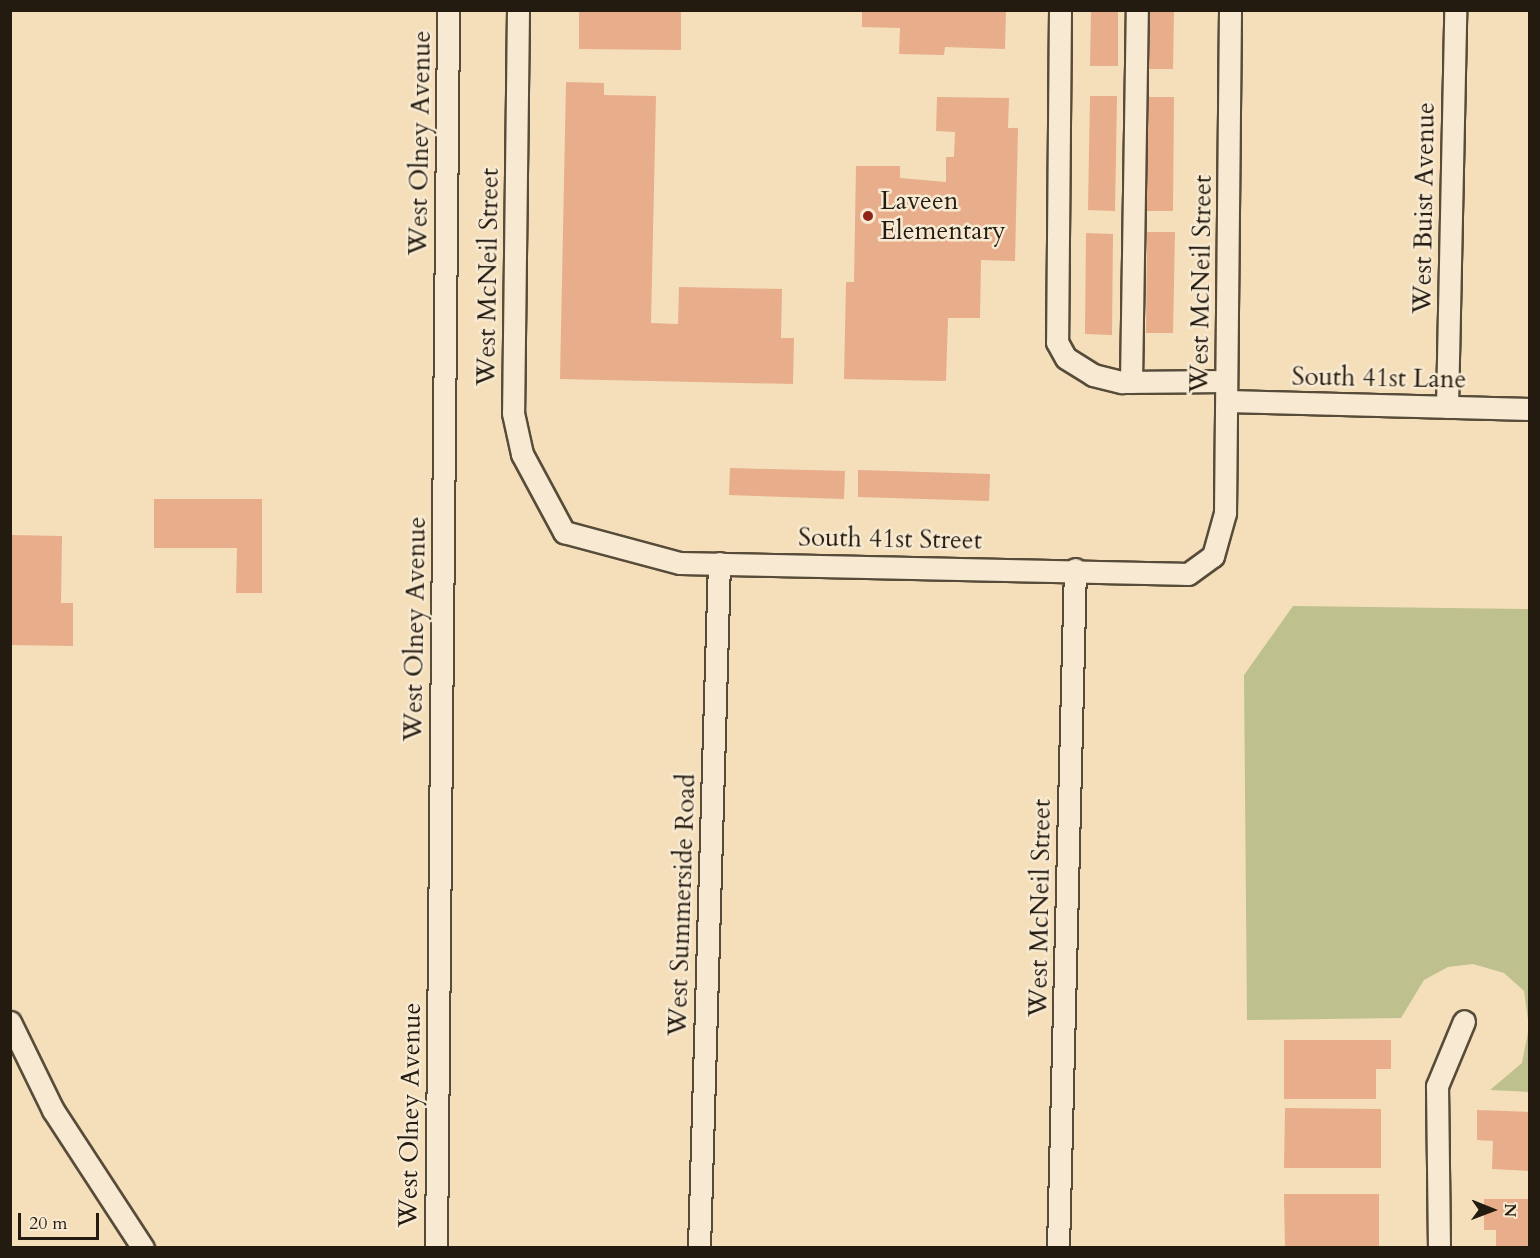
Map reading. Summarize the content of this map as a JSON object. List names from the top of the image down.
{
  "streets": {
    "street": [
      "West Olney Avenue",
      "West Buist Avenue",
      "West McNeil Street",
      "South 41st Lane",
      "South 41st Street",
      "West Summerside Road"
    ]
  },
  "crossings": [
    ["West Buist Avenue", "South 41st Lane"],
    ["West McNeil Street", "South 41st Lane"],
    ["West McNeil Street", "South 41st Street"],
    ["South 41st Street", "West Summerside Road"]
  ],
  "places": ["Laveen Elementary"],
  "scale_bar": "20 m",
  "north": "right"
}
